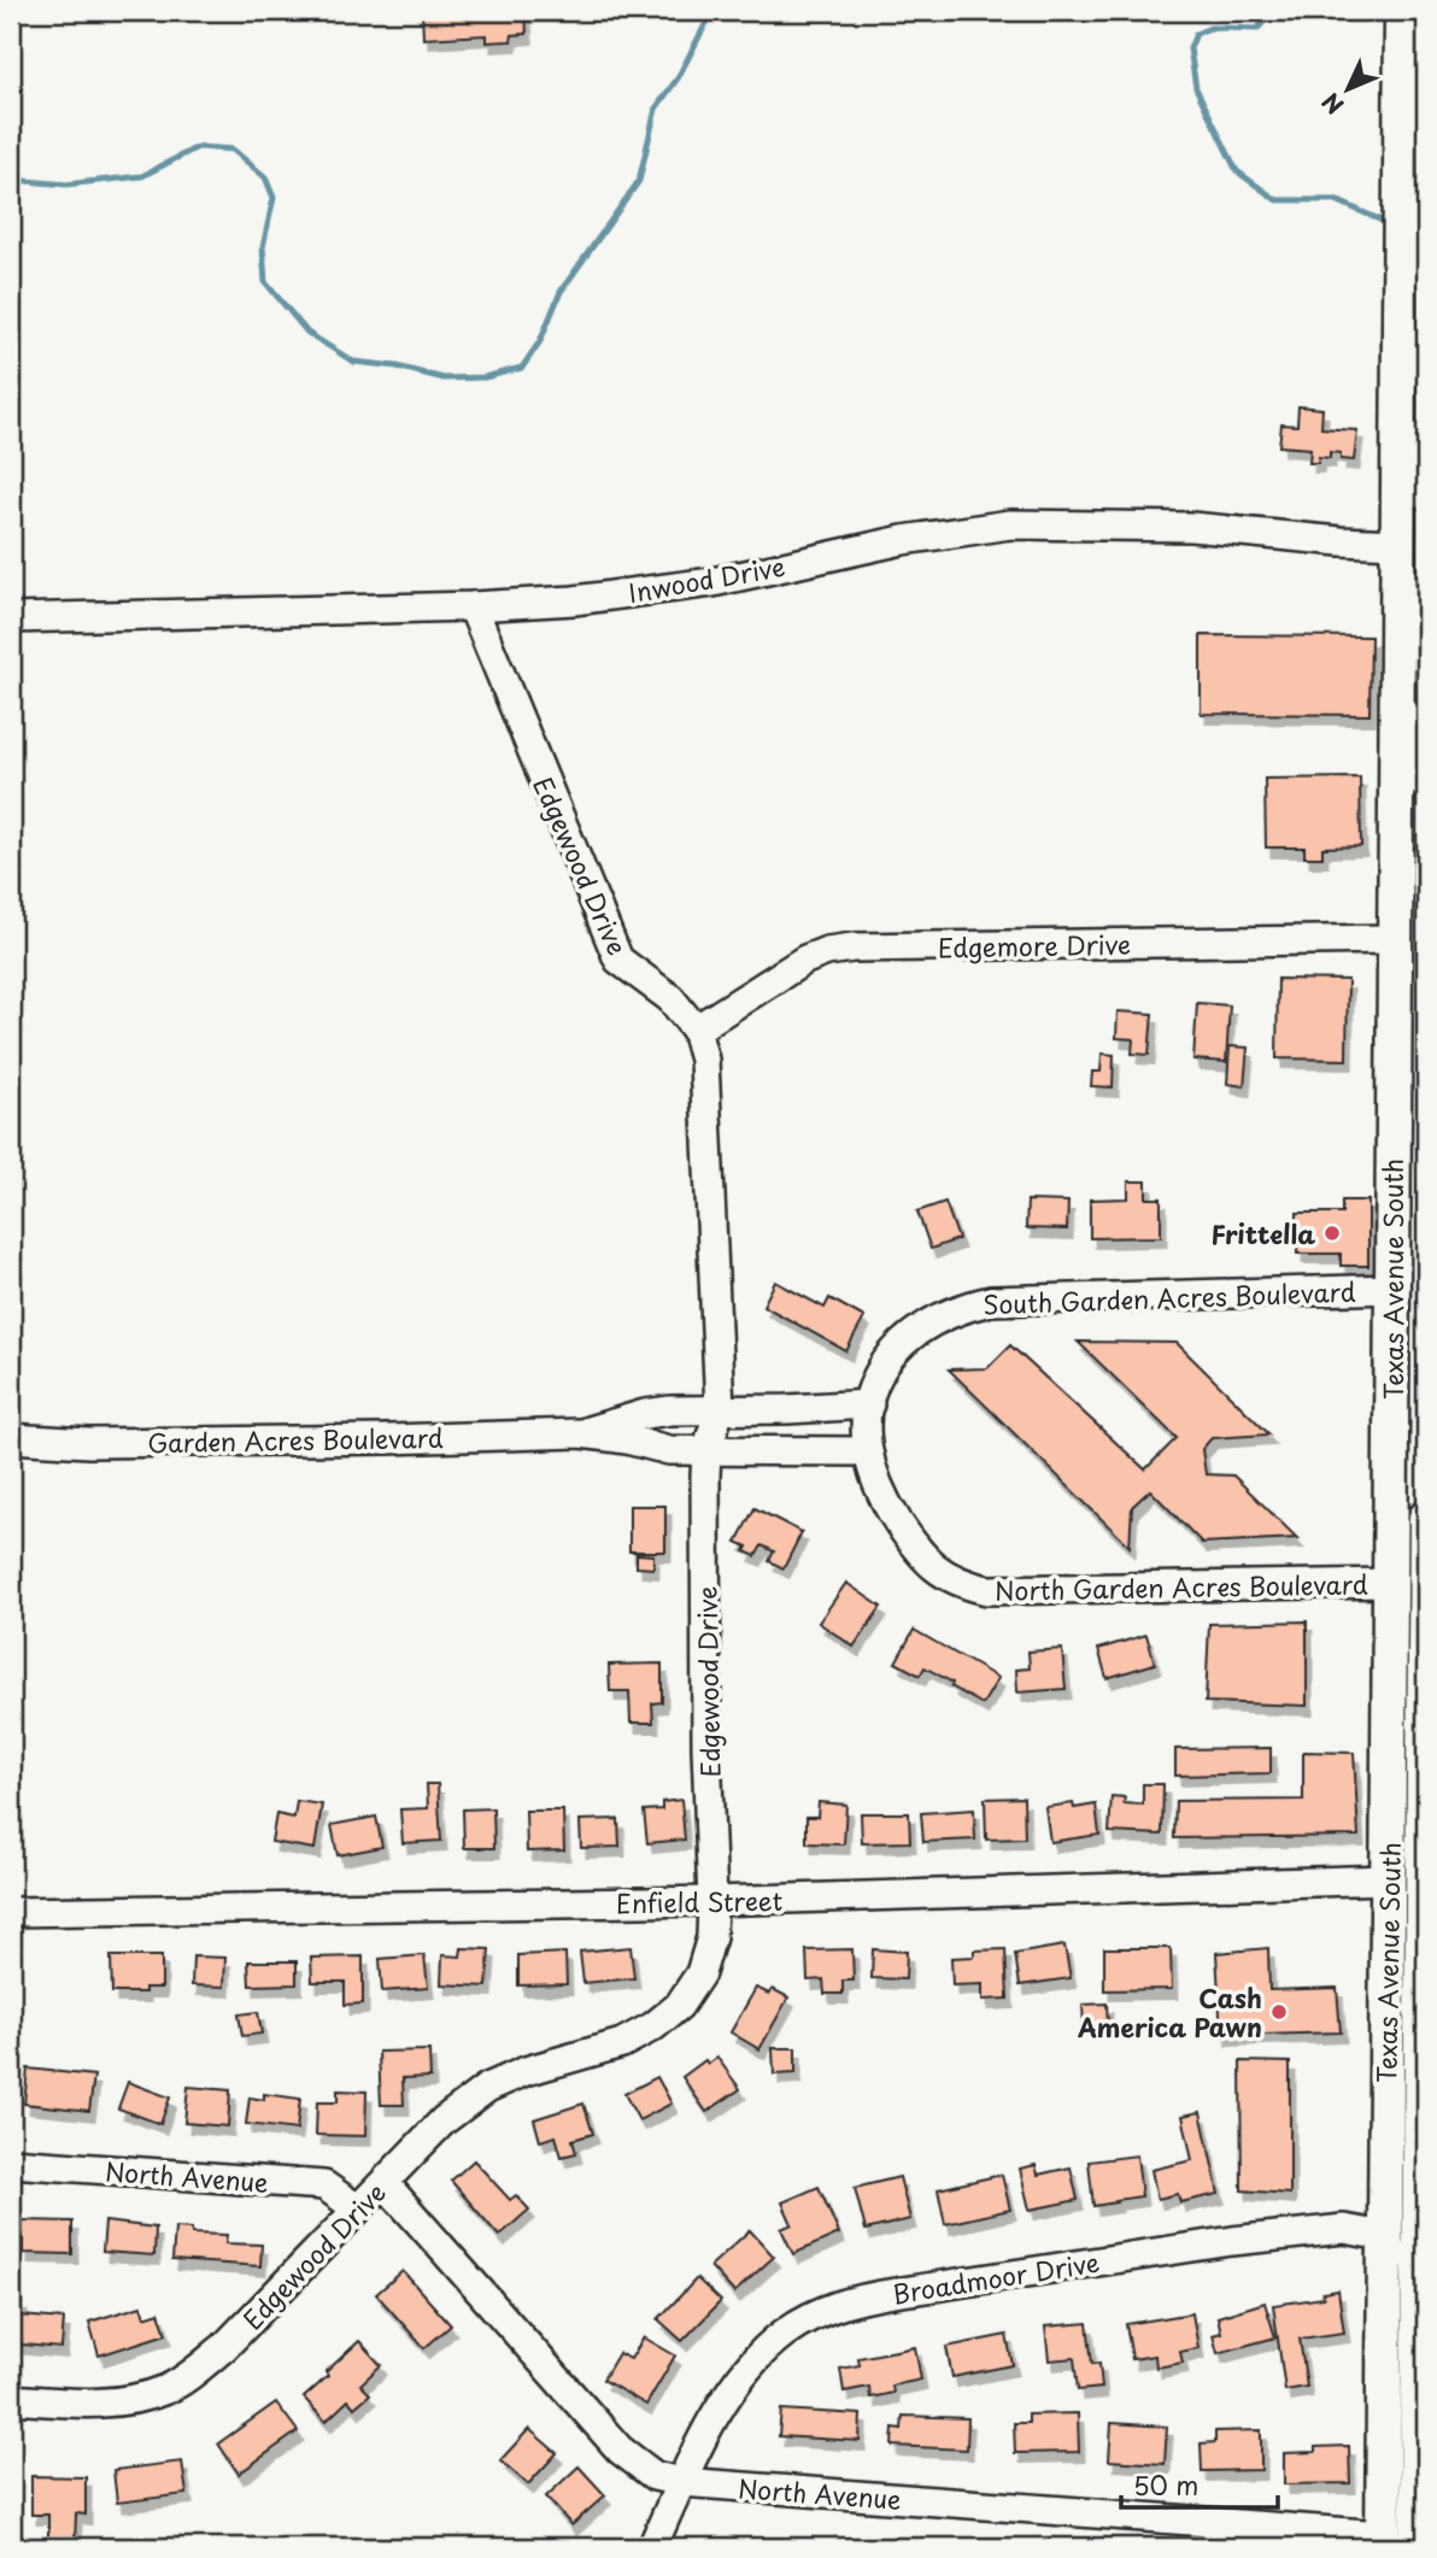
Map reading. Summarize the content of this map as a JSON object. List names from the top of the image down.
{
  "streets": {
    "main road": ["Texas Avenue South"],
    "street": [
      "Inwood Drive",
      "Edgewood Drive",
      "Edgemore Drive",
      "South Garden Acres Boulevard",
      "Garden Acres Boulevard",
      "North Garden Acres Boulevard",
      "Enfield Street",
      "North Avenue",
      "Broadmoor Drive"
    ]
  },
  "crossings": [
    ["Inwood Drive", "Edgewood Drive"],
    ["Inwood Drive", "Texas Avenue South"],
    ["Edgewood Drive", "Edgemore Drive"],
    ["Edgewood Drive", "Garden Acres Boulevard"],
    ["Edgewood Drive", "Enfield Street"],
    ["Edgewood Drive", "North Avenue"],
    ["Edgemore Drive", "Texas Avenue South"],
    ["Texas Avenue South", "South Garden Acres Boulevard"],
    ["Texas Avenue South", "North Garden Acres Boulevard"],
    ["Texas Avenue South", "Enfield Street"],
    ["Texas Avenue South", "North Avenue"],
    ["Texas Avenue South", "Broadmoor Drive"],
    ["South Garden Acres Boulevard", "Garden Acres Boulevard"],
    ["South Garden Acres Boulevard", "North Garden Acres Boulevard"],
    ["Garden Acres Boulevard", "North Garden Acres Boulevard"],
    ["North Avenue", "Broadmoor Drive"]
  ],
  "places": ["Frittella", "Cash America Pawn"],
  "scale_bar": "50 m",
  "north": "bottom left"
}
